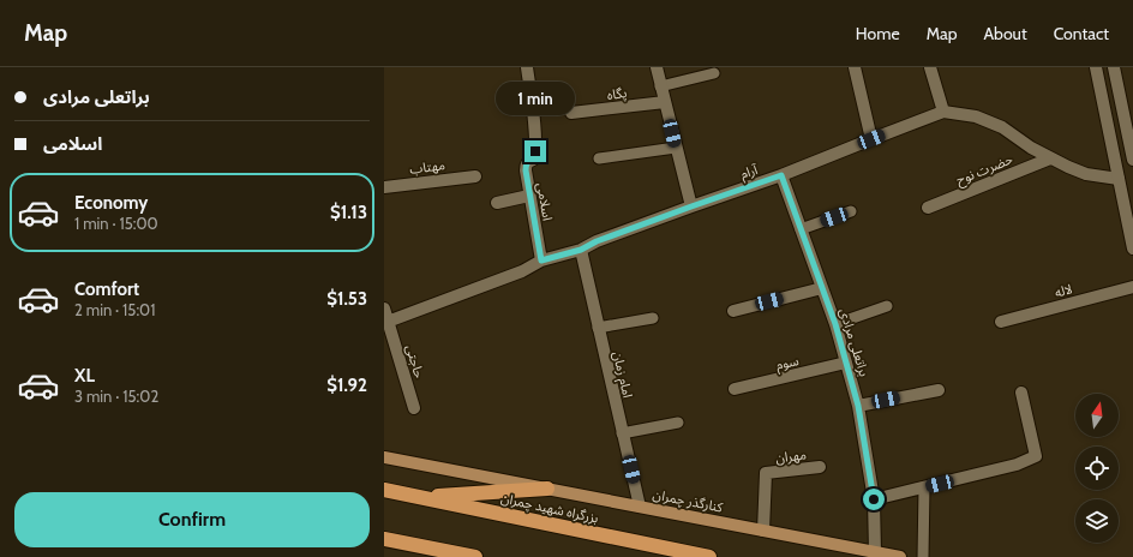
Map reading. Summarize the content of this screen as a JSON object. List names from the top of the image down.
{
  "streets": {
    "highway": ["بزرگراه شهید چمران"],
    "main road": ["کنارگذر چمران"],
    "street": [
      "پگاه",
      "مهتاب",
      "حضرت نوح",
      "آرام",
      "اسلامی",
      "لاله",
      "براتعلی مرادی",
      "حاجتی",
      "سوم",
      "امام زمان",
      "مهران"
    ]
  },
  "crossings": [
    ["حضرت نوح", "آرام"],
    ["آرام", "اسلامی"],
    ["آرام", "براتعلی مرادی"],
    ["آرام", "حاجتی"],
    ["آرام", "امام زمان"],
    ["براتعلی مرادی", "سوم"],
    ["براتعلی مرادی", "کنارگذر چمران"],
    ["امام زمان", "کنارگذر چمران"],
    ["مهران", "کنارگذر چمران"]
  ],
  "north": "top",
  "page": {
    "header": "Map",
    "nav": [
      "Home",
      "Map",
      "About",
      "Contact"
    ],
    "banner": ["براتعلی مرادی", "اسلامی"],
    "bubble": "1 min",
    "list": [
      {
        "name": "Economy",
        "note": "1 min · 15:00",
        "value": "$1.13"
      },
      {
        "name": "Comfort",
        "note": "2 min · 15:01",
        "value": "$1.53"
      },
      {
        "name": "XL",
        "note": "3 min · 15:02",
        "value": "$1.92"
      }
    ],
    "buttons": "Confirm"
  }
}
